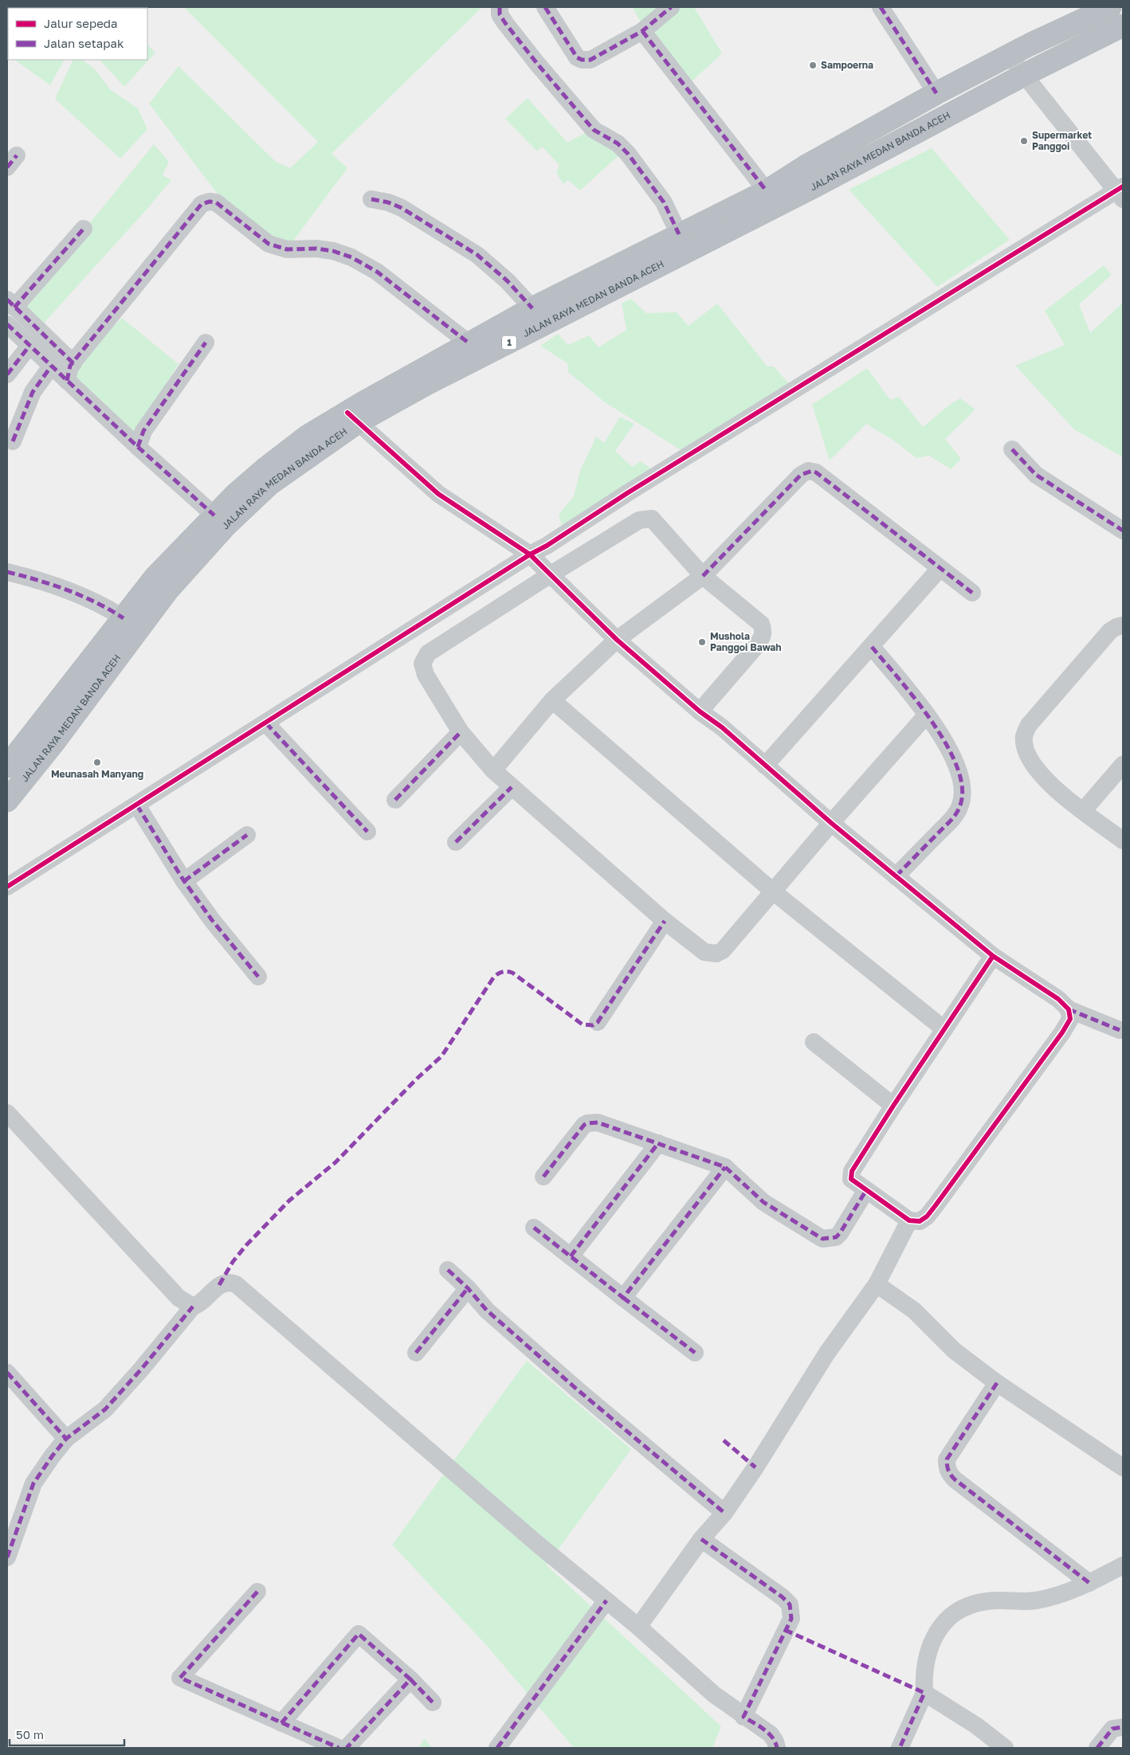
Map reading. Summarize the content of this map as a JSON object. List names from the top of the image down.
{
  "streets": {
    "highway": ["JALAN RAYA MEDAN BANDA ACEH", "1"]
  },
  "places": [
    "Sampoerna",
    "Supermarket Panggoi",
    "Mushola Panggoi Bawah",
    "Meunasah Manyang"
  ],
  "legend": ["Jalur sepeda", "Jalan setapak"],
  "scale_bar": "50 m"
}
